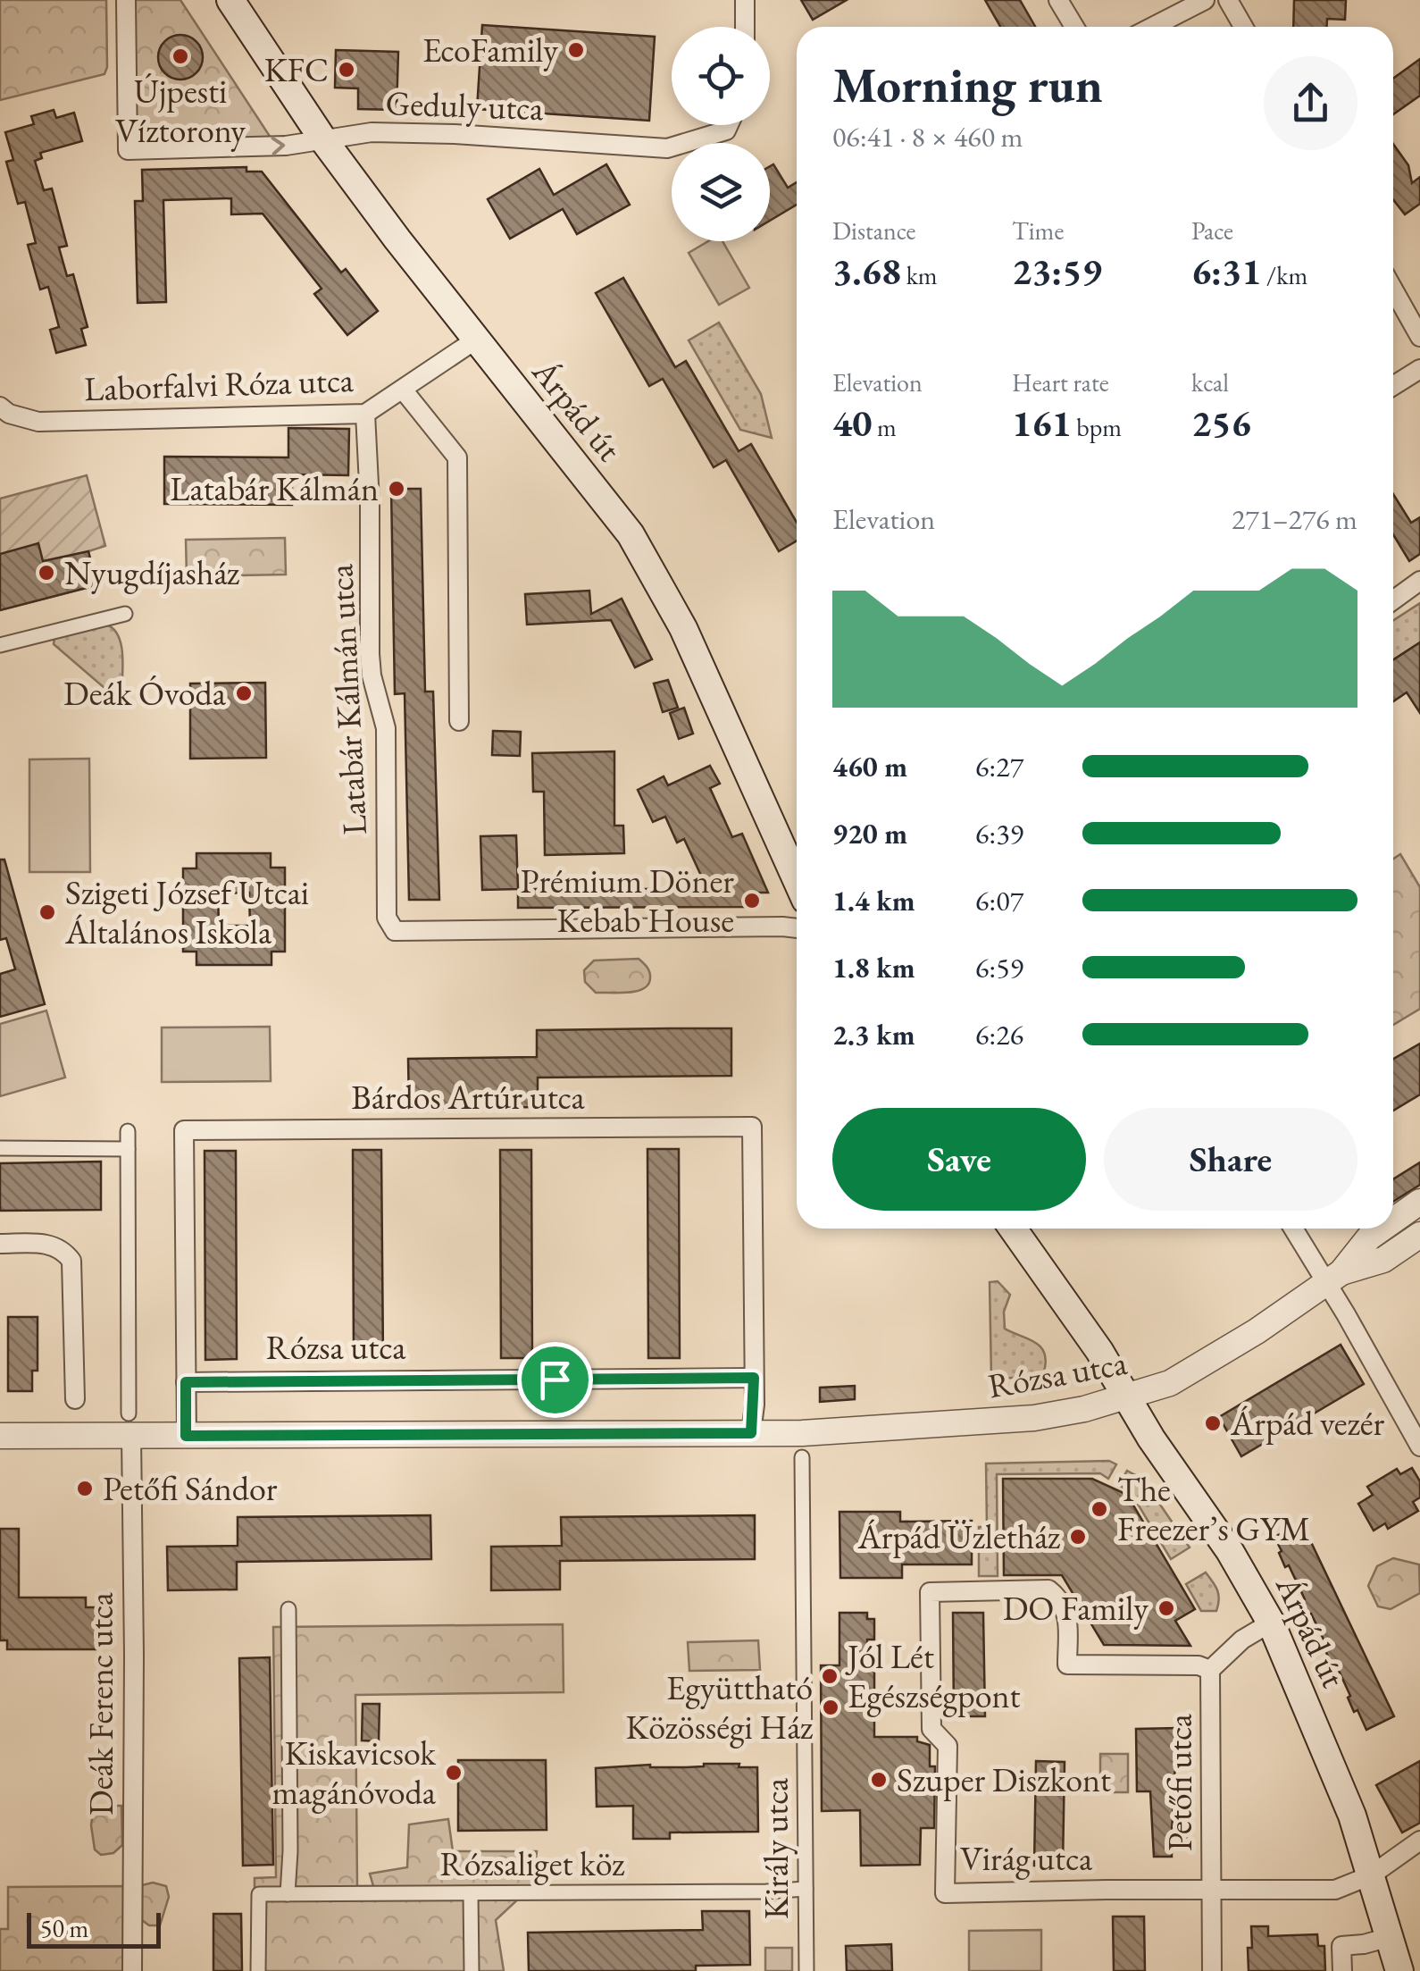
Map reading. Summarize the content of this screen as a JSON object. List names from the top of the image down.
{
  "streets": {
    "main road": ["Árpád út"],
    "street": [
      "Geduly utca",
      "Laborfalvi Róza utca",
      "Latabár Kálmán utca",
      "Bárdos Artúr utca",
      "Rózsa utca",
      "Deák Ferenc utca",
      "Petőfi utca",
      "Király utca",
      "Virág utca",
      "Rózsaliget köz"
    ]
  },
  "crossings": [
    ["Geduly utca", "Árpád út"],
    ["Laborfalvi Róza utca", "Árpád út"],
    ["Laborfalvi Róza utca", "Latabár Kálmán utca"],
    ["Árpád út", "Rózsa utca"],
    ["Árpád út", "Petőfi utca"],
    ["Árpád út", "Virág utca"],
    ["Bárdos Artúr utca", "Rózsa utca"],
    ["Rózsa utca", "Deák Ferenc utca"],
    ["Petőfi utca", "Virág utca"],
    ["Király utca", "Rózsaliget köz"]
  ],
  "places": [
    "EcoFamily",
    "Újpesti Víztorony",
    "KFC",
    "Latabár Kálmán",
    "Nyugdíjasház",
    "Deák Óvoda",
    "Prémium Döner Kebab House",
    "Szigeti József Utcai Általános Iskola",
    "Árpád vezér",
    "Petőfi Sándor",
    "The Freezer’s GYM",
    "Árpád Üzletház",
    "DO Family",
    "Jól Lét Egészségpont",
    "Együttható Közösségi Ház",
    "Kiskavicsok magánóvoda",
    "Szuper Diszkont"
  ],
  "scale_bar": "50 m",
  "page": {
    "heading": ["Morning run", "06:41 · 8 × 460 m"],
    "stats": [
      ["Distance", "3.68 km"],
      ["Time", "23:59"],
      ["Pace", "6:31 /km"],
      ["Elevation", "40 m"],
      ["Heart rate", "161 bpm"],
      ["kcal", "256"]
    ],
    "chart": ["Elevation", "271–276 m"],
    "list": [
      {
        "name": "460 m",
        "note": "6:27"
      },
      {
        "name": "920 m",
        "note": "6:39"
      },
      {
        "name": "1.4 km",
        "note": "6:07"
      },
      {
        "name": "1.8 km",
        "note": "6:59"
      },
      {
        "name": "2.3 km",
        "note": "6:26"
      }
    ],
    "buttons": ["Save", "Share"],
    "scale": "50 m"
  }
}
